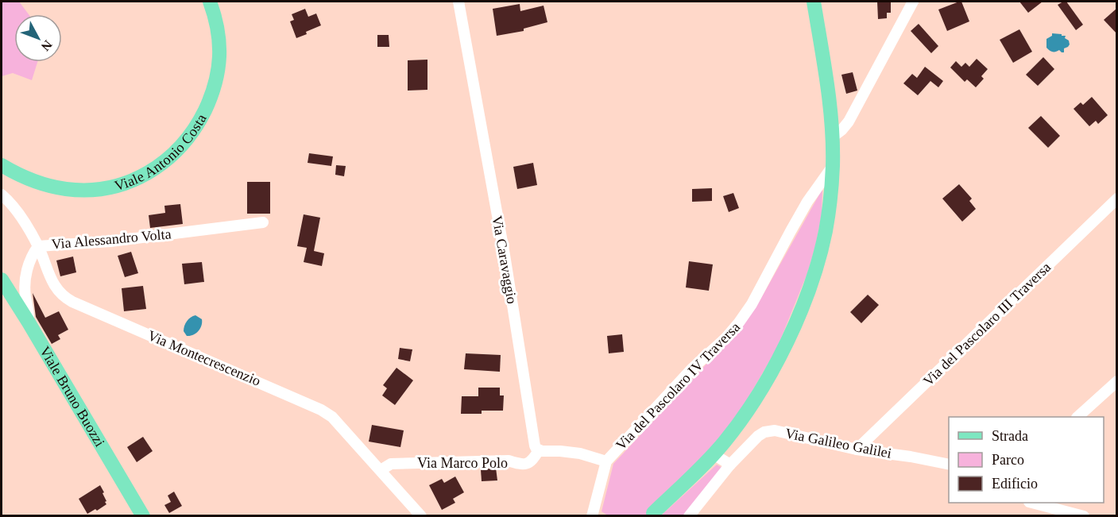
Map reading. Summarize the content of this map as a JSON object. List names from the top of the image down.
{
  "streets": {
    "main road": ["Viale Antonio Costa", "Viale Bruno Buozzi"],
    "street": [
      "Via Alessandro Volta",
      "Via Caravaggio",
      "Via del Pascolaro III Traversa",
      "Via Montecrescenzio",
      "Via del Pascolaro IV Traversa",
      "Via Galileo Galilei",
      "Via Marco Polo"
    ]
  },
  "crossings": [
    ["Via Alessandro Volta", "Via Montecrescenzio"],
    ["Via Alessandro Volta", "Viale Bruno Buozzi"],
    ["Via Caravaggio", "Via Marco Polo"],
    ["Via del Pascolaro III Traversa", "Via Galileo Galilei"],
    ["Via Montecrescenzio", "Via Marco Polo"]
  ],
  "legend": ["Strada", "Parco", "Edificio"],
  "north": "bottom right"
}
